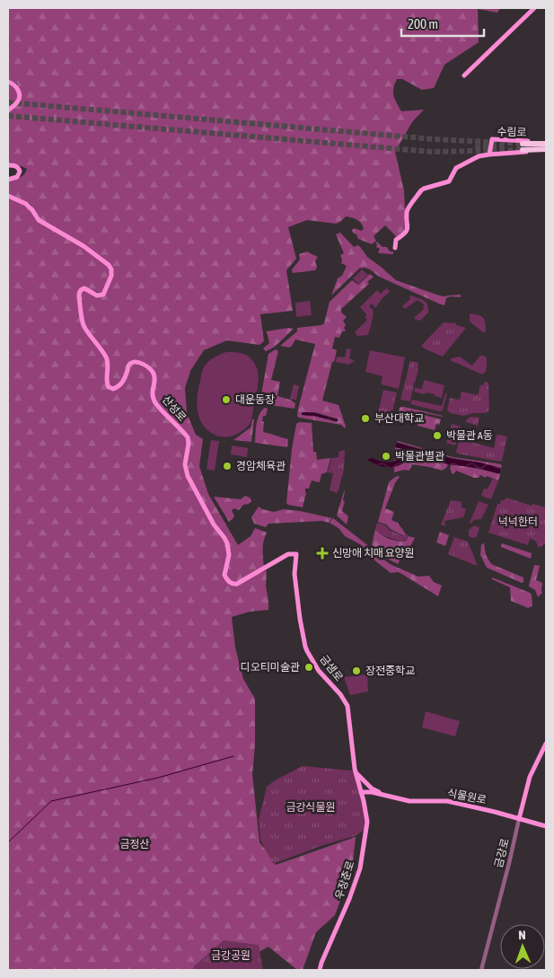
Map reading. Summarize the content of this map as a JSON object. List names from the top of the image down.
{
  "streets": {
    "main road": [
      "수림로",
      "산성로",
      "금샘로",
      "식물원로",
      "금강로",
      "우장춘로"
    ]
  },
  "crossings": [
    ["산성로", "금샘로"],
    ["금샘로", "식물원로"],
    ["금샘로", "우장춘로"],
    ["식물원로", "금강로"],
    ["식물원로", "우장춘로"]
  ],
  "parks": [
    "넉넉한터",
    "금강식물원",
    "금정산",
    "금강공원"
  ],
  "places": {
    "other": [
      "대운동장",
      "부산대학교",
      "박물관 A동",
      "박물관별관",
      "경암체육관",
      "디오티미술관",
      "장전중학교"
    ],
    "health": ["신망애 치매 요양원"]
  },
  "scale_bar": "200 m",
  "north": "top"
}
